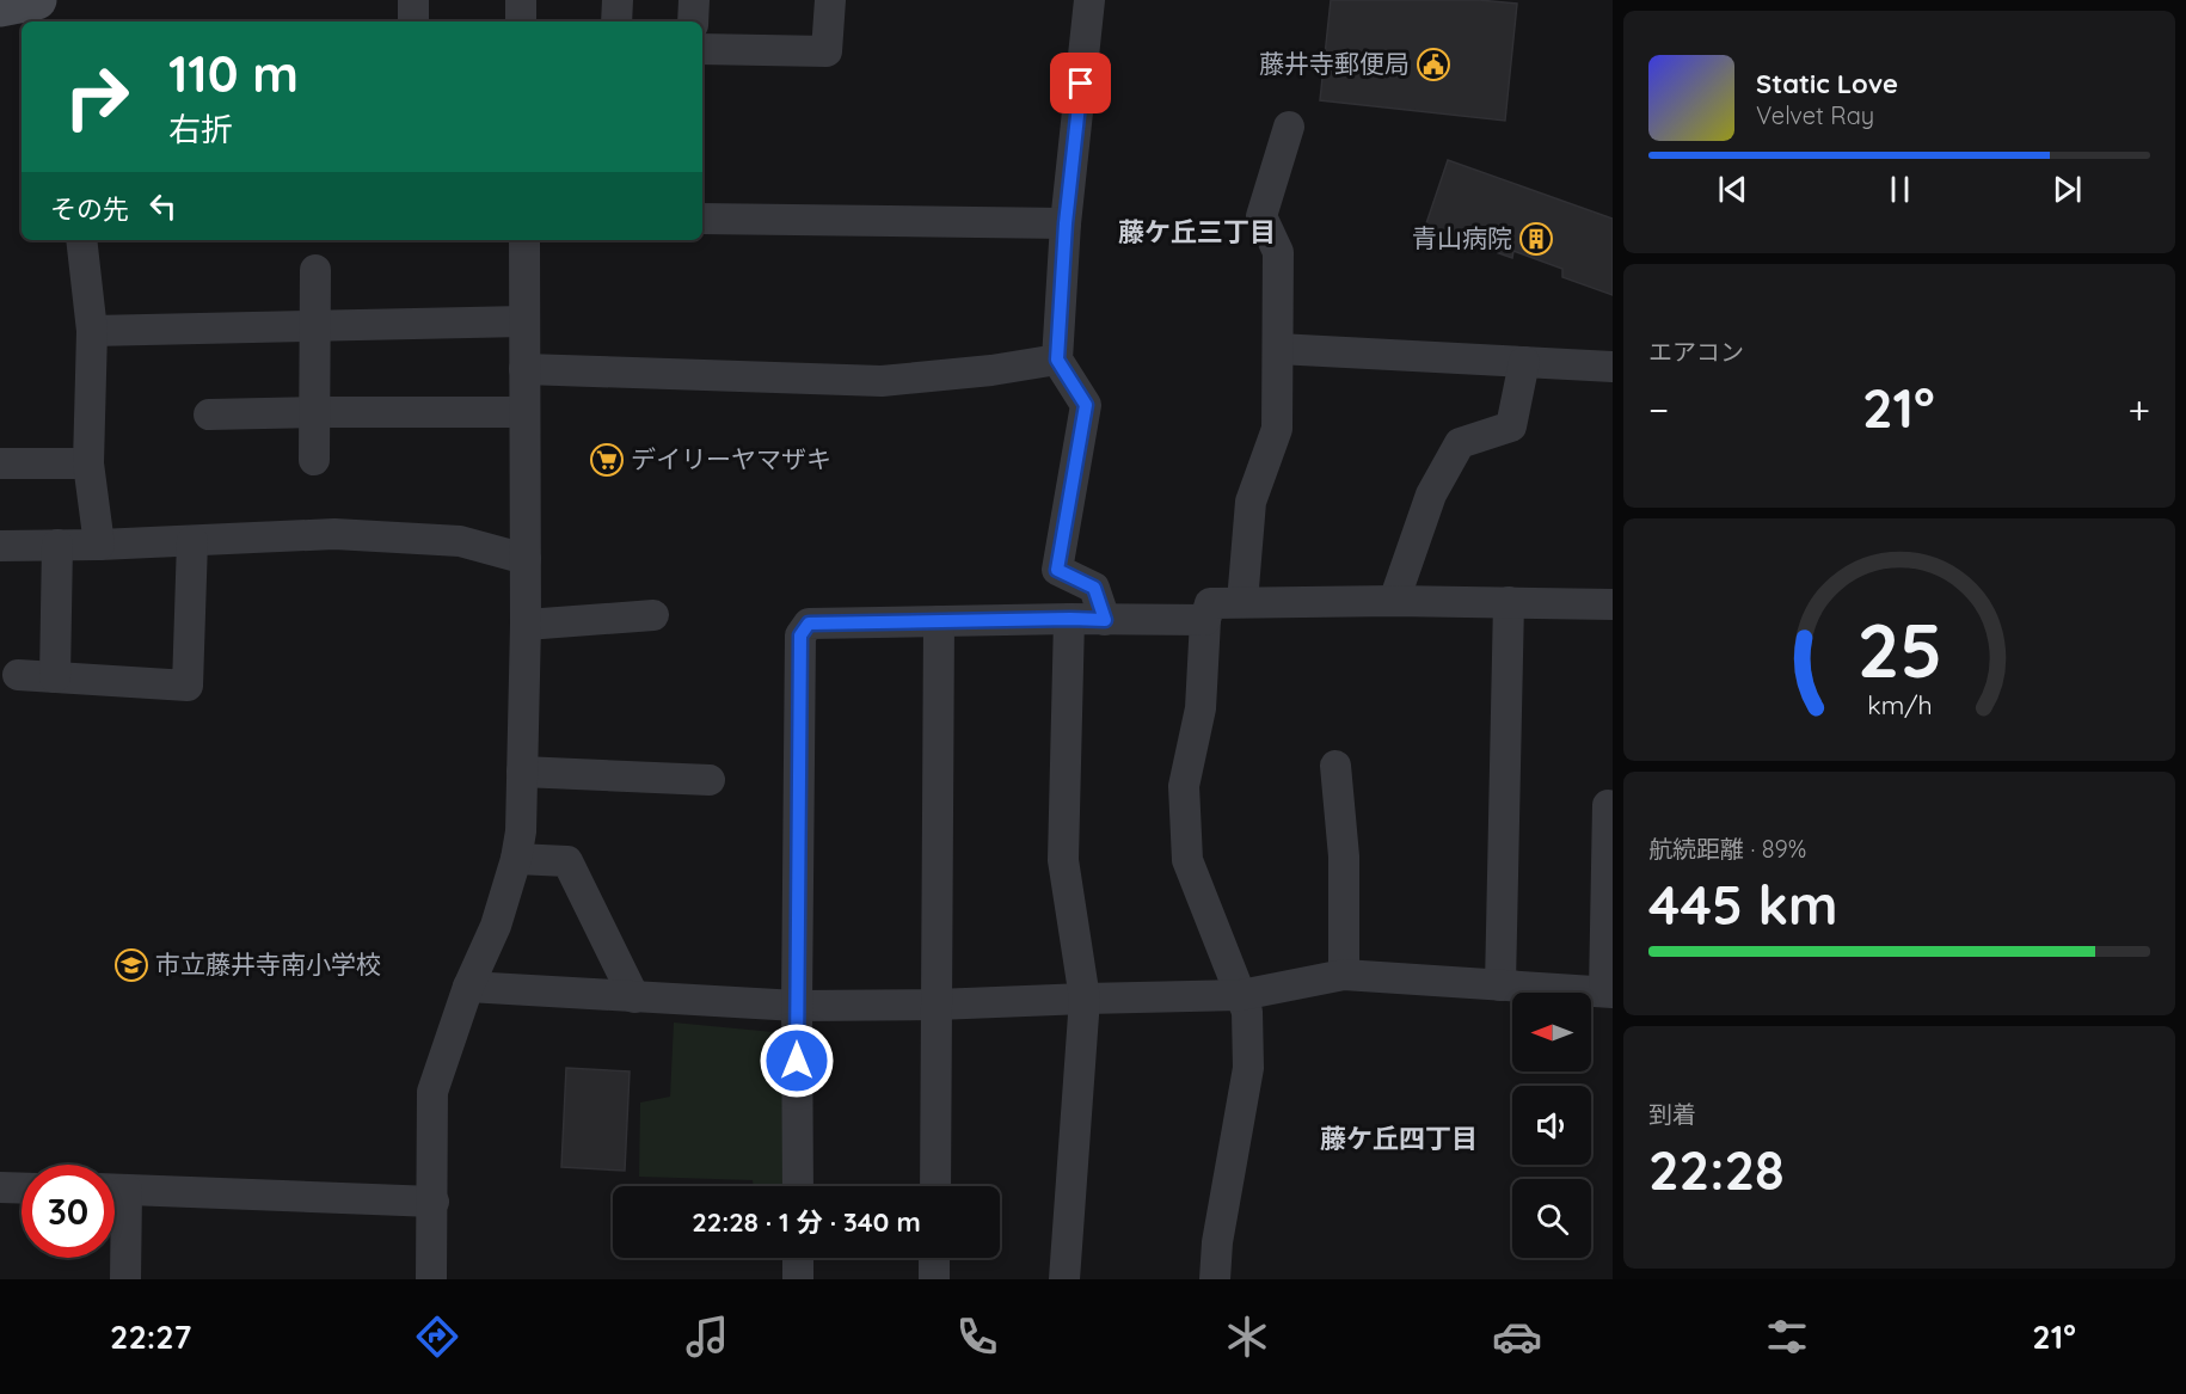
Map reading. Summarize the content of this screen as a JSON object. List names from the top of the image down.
{
  "districts": ["藤ケ丘三丁目", "藤ケ丘四丁目"],
  "places": {
    "public building": ["藤井寺郵便局"],
    "building": ["青山病院"],
    "supermarket": ["デイリーヤマザキ"],
    "school or university": ["市立藤井寺南小学校"]
  },
  "north": "left",
  "page": {
    "turn": ["110 m", "右折"],
    "song": ["Static Love", "Velvet Ray"],
    "then": "その先",
    "tile": [
      "エアコン",
      ["航続距離 · 89%", "445 km"],
      ["到着", "22:28"]
    ],
    "heat": ["−", "21°", "+"],
    "limit": "30",
    "trip": "22:28 · 1 分 · 340 m",
    "tabs": ["22:27", "21°"],
    "gauge": ["25", "km/h"]
  }
}
